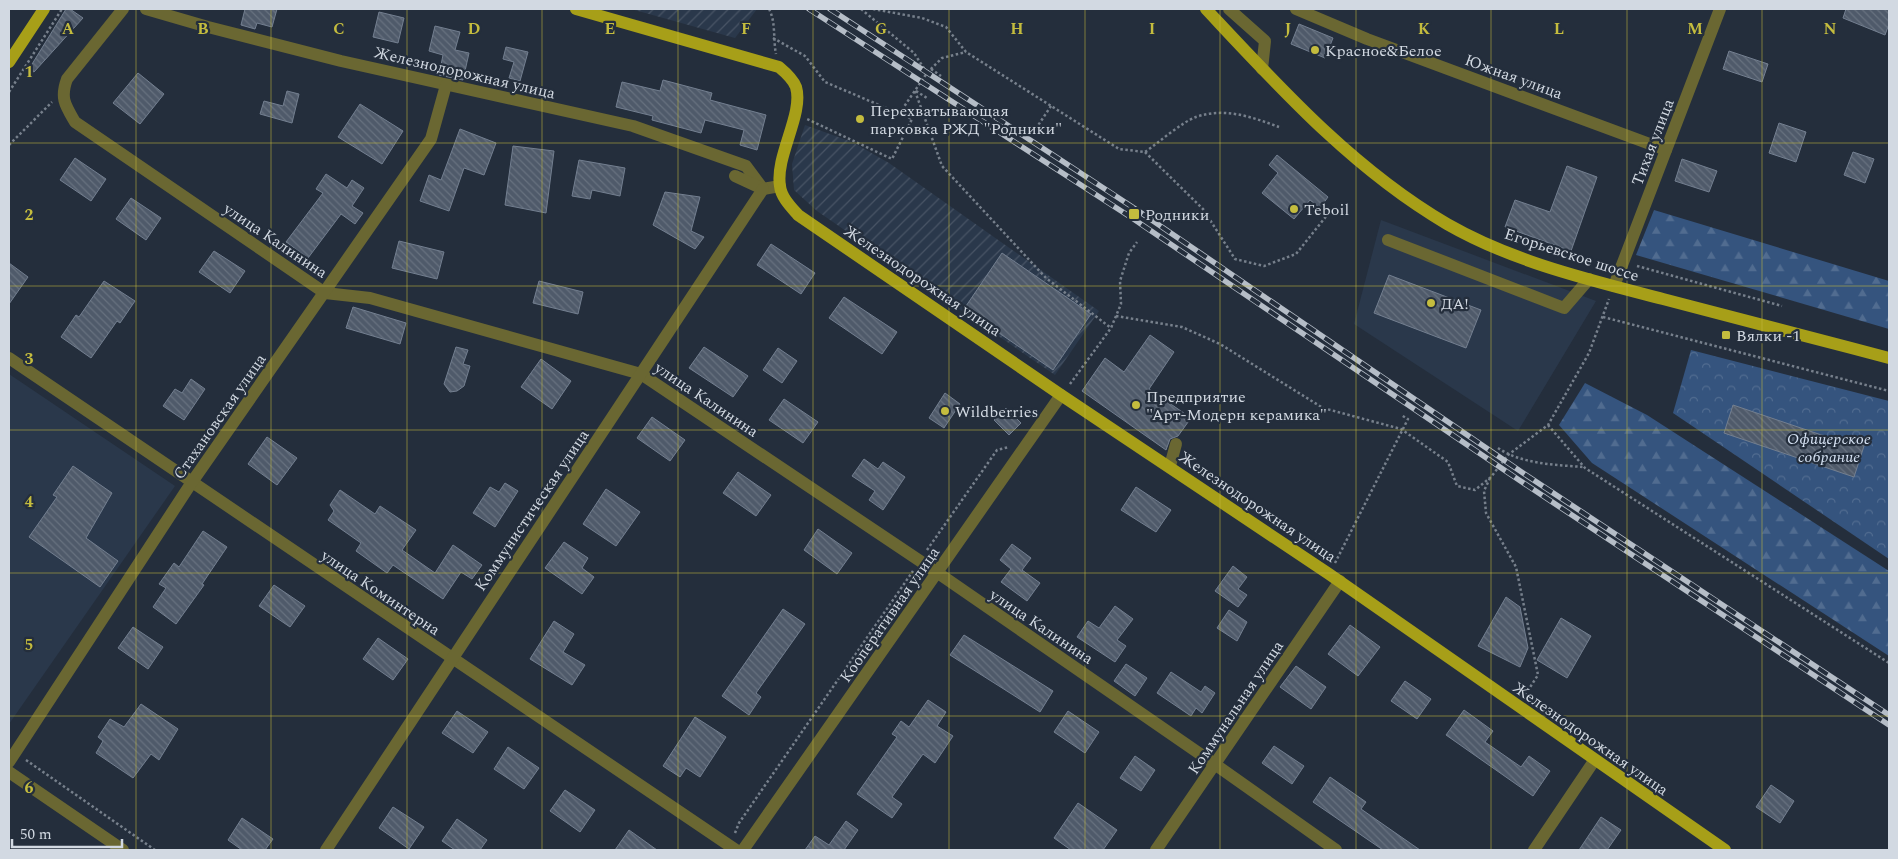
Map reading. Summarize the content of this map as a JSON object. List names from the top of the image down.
{
  "streets": {
    "main road": ["Железнодорожная улица", "Егорьевское шоссе"],
    "street": [
      "Южная улица",
      "Тихая улица",
      "улица Калинина",
      "Стахановская улица",
      "Коммунистическая улица",
      "улица Коминтерна",
      "Кооперативная улица",
      "Коммунальная улица"
    ]
  },
  "crossings": [
    ["Железнодорожная улица", "Стахановская улица"],
    ["Железнодорожная улица", "Коммунистическая улица"],
    ["Железнодорожная улица", "Кооперативная улица"],
    ["Железнодорожная улица", "Коммунальная улица"],
    ["Южная улица", "Тихая улица"],
    ["Тихая улица", "Егорьевское шоссе"],
    ["улица Калинина", "Стахановская улица"],
    ["улица Калинина", "Коммунистическая улица"],
    ["улица Калинина", "Кооперативная улица"],
    ["улица Калинина", "Коммунальная улица"],
    ["Стахановская улица", "улица Коминтерна"],
    ["Коммунистическая улица", "улица Коминтерна"]
  ],
  "parks": ["Офицерское собрание"],
  "places": {
    "other": [
      "Красное&Белое",
      "Перехватывающая парковка РЖД \"Родники\"",
      "Teboil",
      "ДА!",
      "Предприятие \"Арт-Модерн керамика\"",
      "Wildberries"
    ],
    "transit": ["Родники", "Вялки -1"]
  },
  "scale_bar": "50 m",
  "grid": {
    "columns": [
      "A",
      "B",
      "C",
      "D",
      "E",
      "F",
      "G",
      "H",
      "I",
      "J",
      "K",
      "L",
      "M",
      "N"
    ],
    "rows": [
      "1",
      "2",
      "3",
      "4",
      "5",
      "6"
    ]
  }
}
